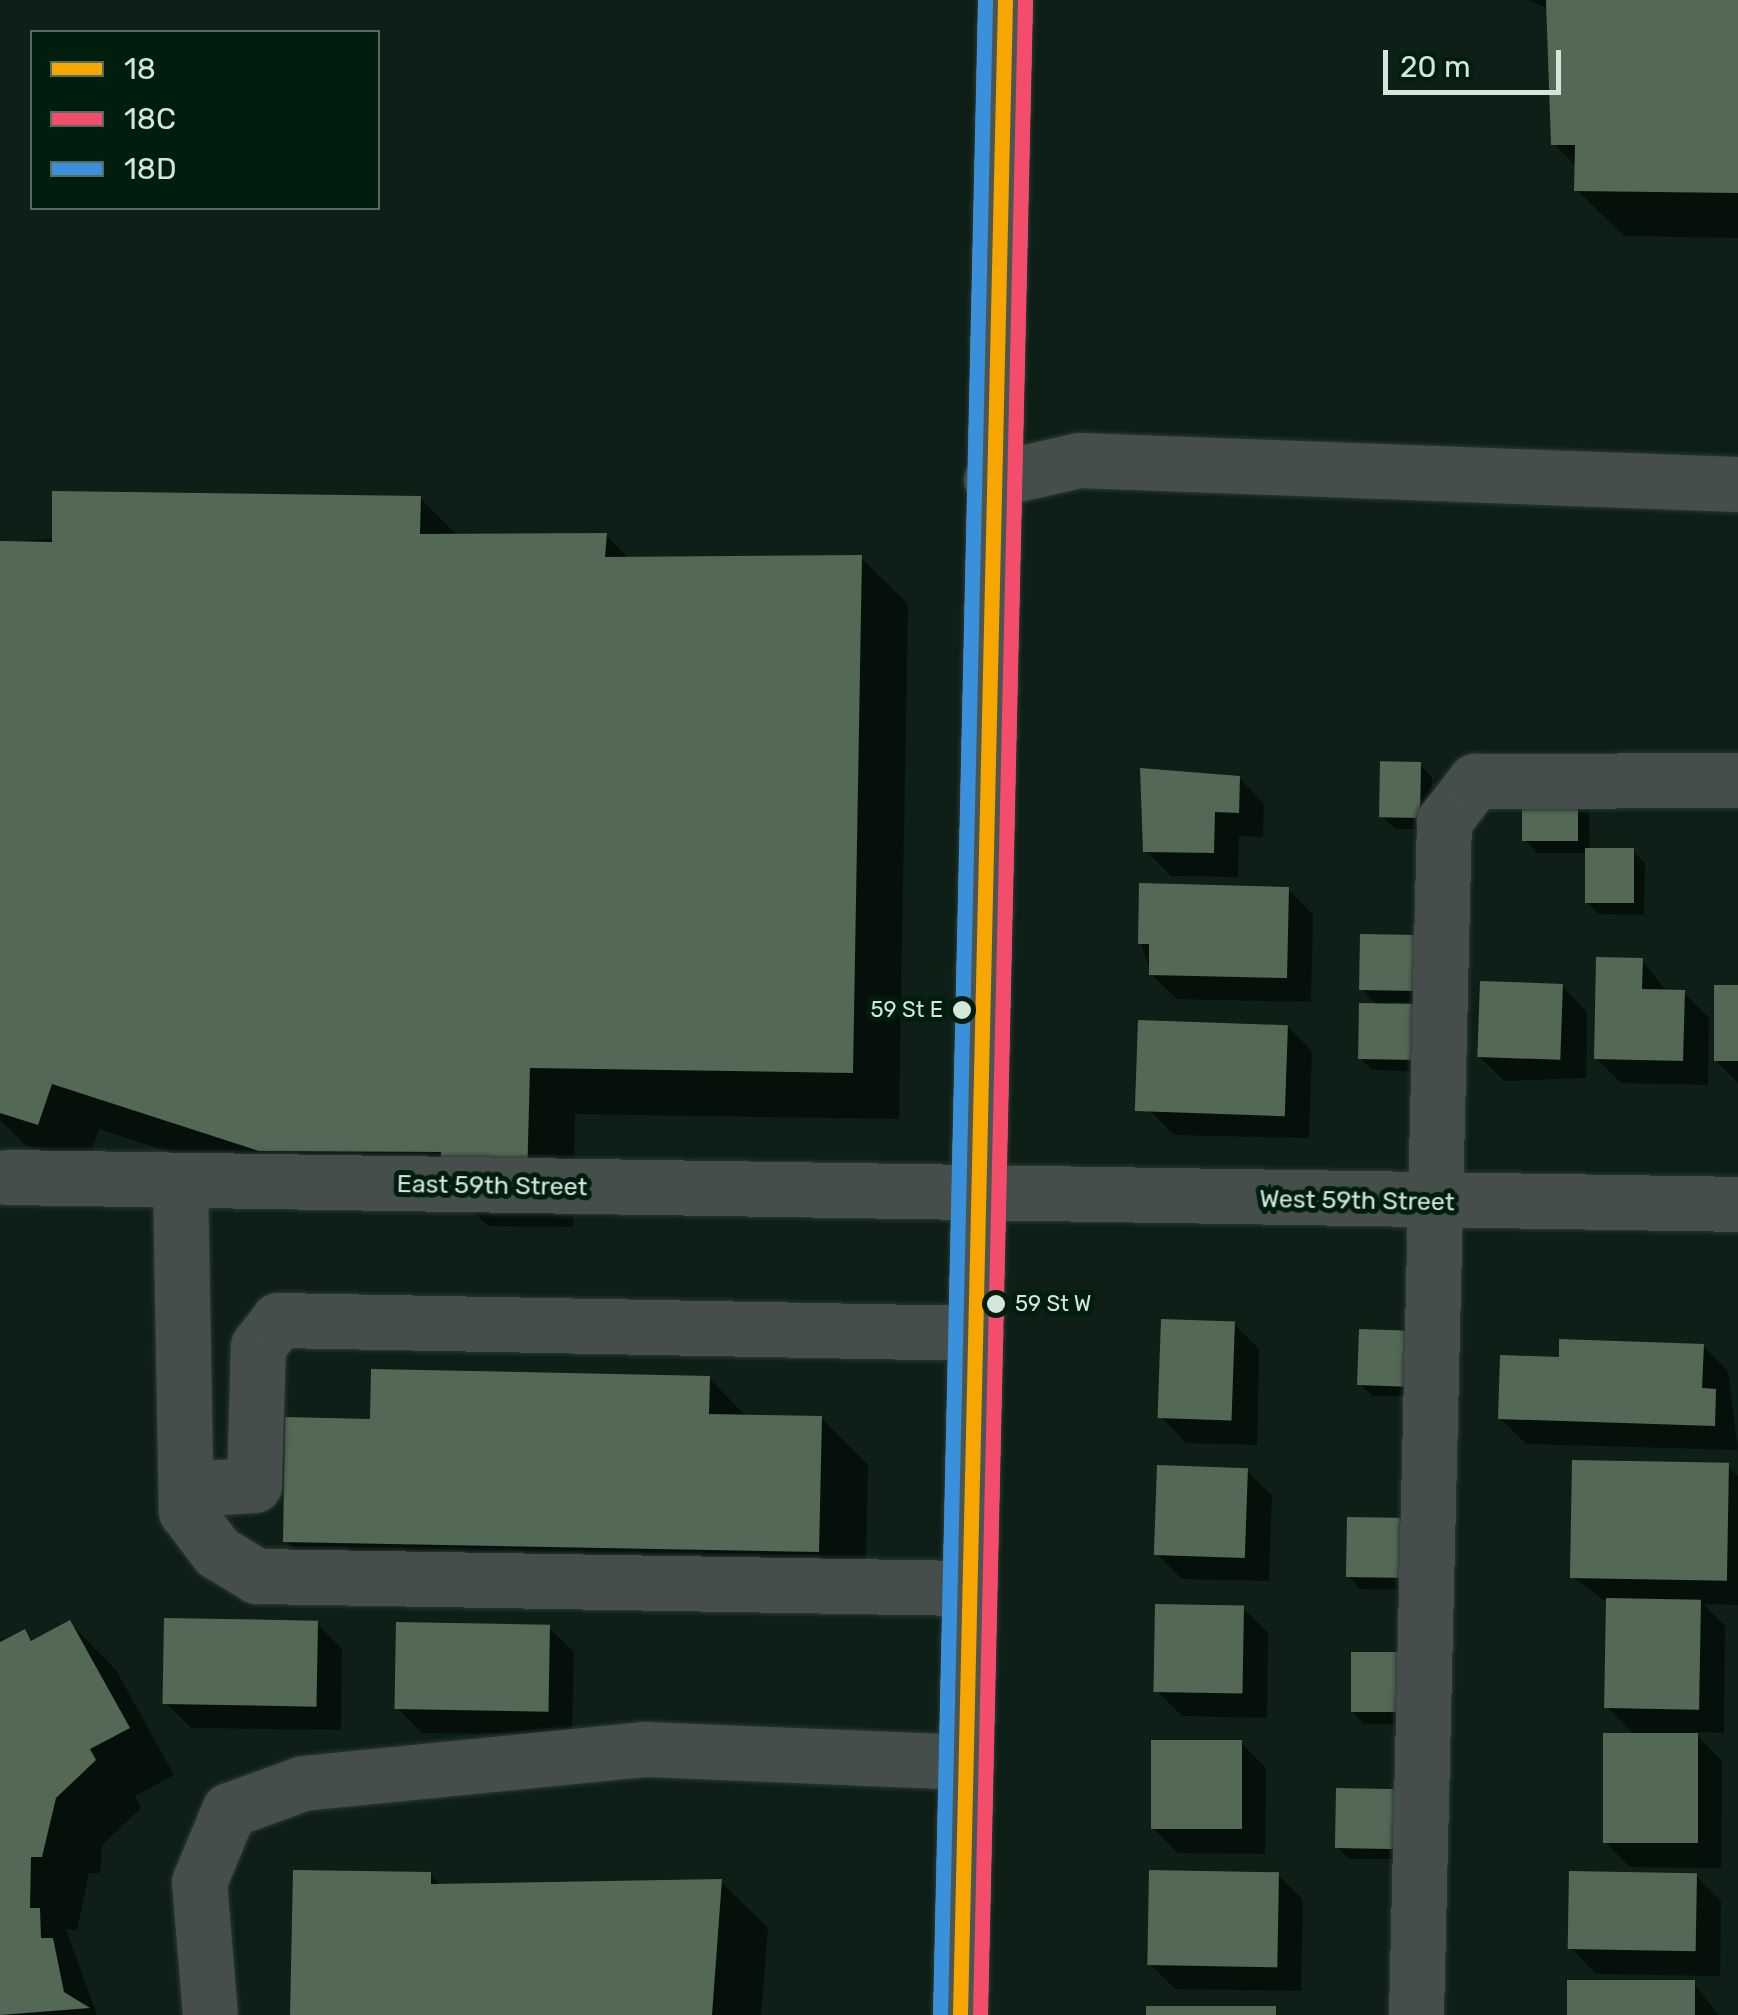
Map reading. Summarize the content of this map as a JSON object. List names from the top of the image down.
{
  "streets": {
    "street": ["East 59th Street", "West 59th Street"]
  },
  "crossings": [
    ["East 59th Street", "West 59th Street"]
  ],
  "places": ["59 St E", "59 St W"],
  "lines": ["transit line 18", "transit line 18C", "transit line 18D"],
  "legend": ["18", "18C", "18D"],
  "scale_bar": "20 m"
}
